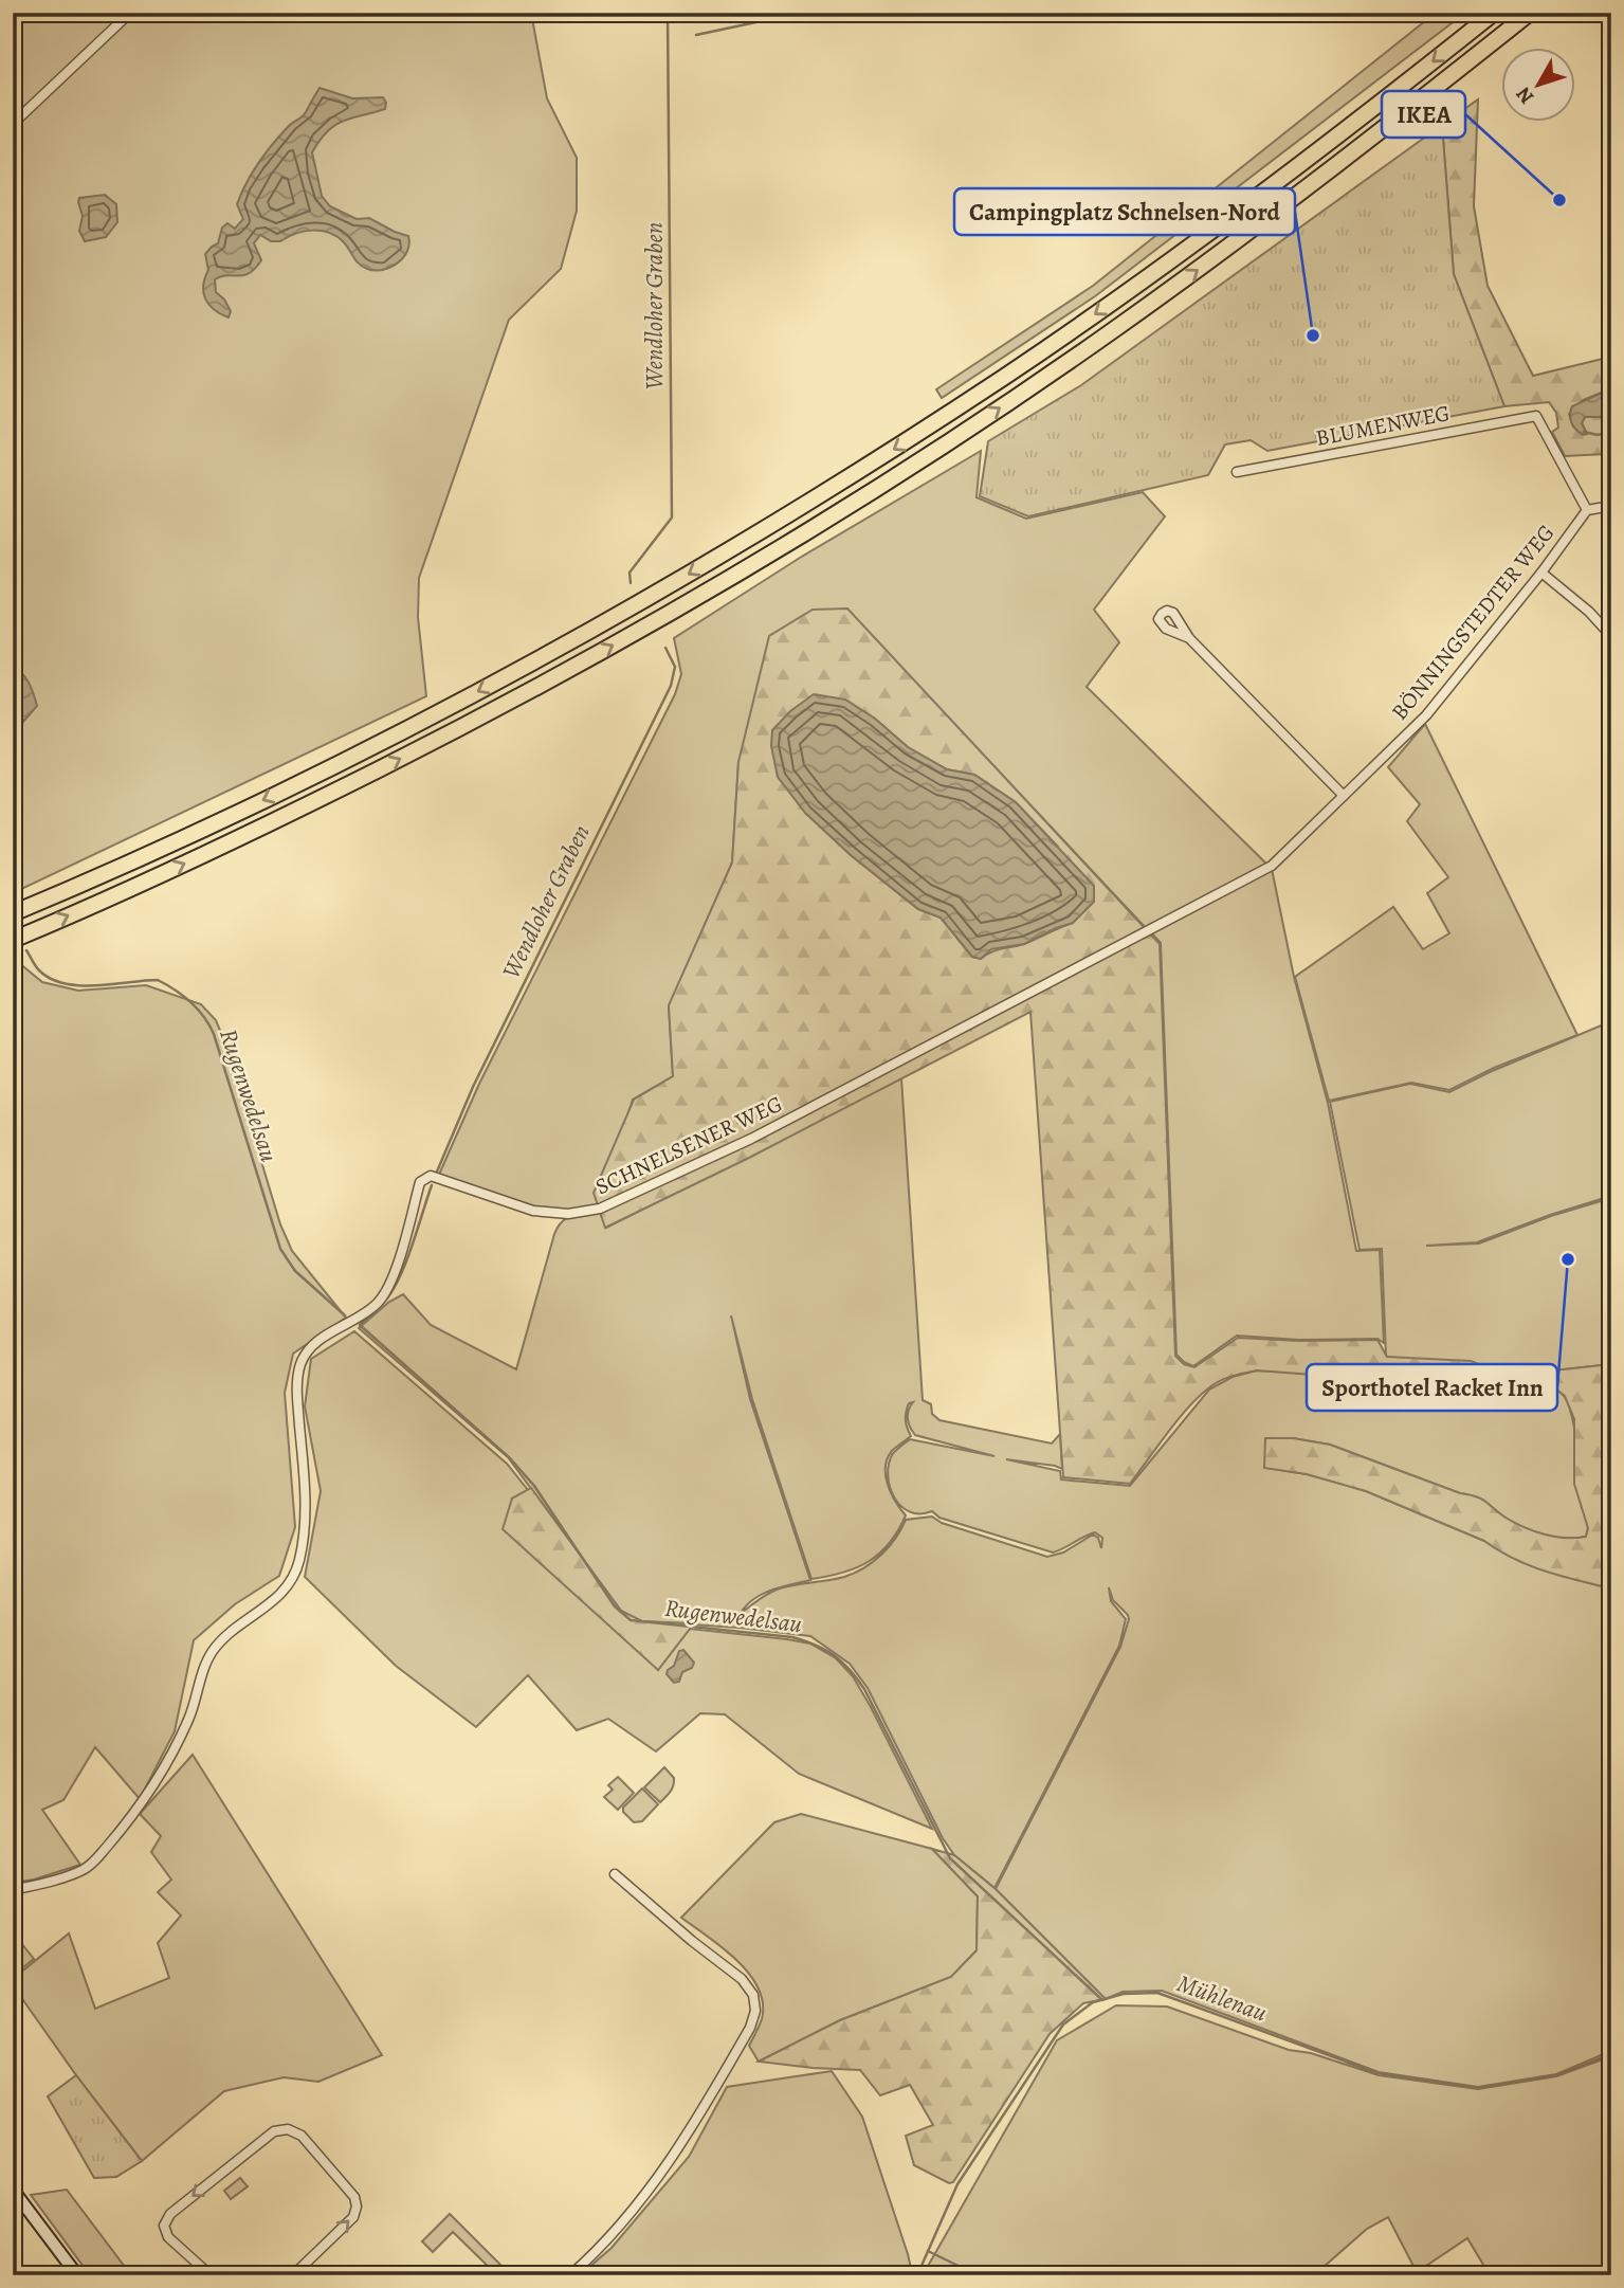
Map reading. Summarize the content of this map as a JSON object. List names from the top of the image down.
{
  "streets": {
    "street": ["BLUMENWEG", "BÖNNINGSTEDTER WEG", "SCHNELSENER WEG"]
  },
  "crossings": [
    ["BLUMENWEG", "BÖNNINGSTEDTER WEG"],
    ["BÖNNINGSTEDTER WEG", "SCHNELSENER WEG"]
  ],
  "water": ["Wendloher Graben", "Rugenwedelsau", "Mühlenau"],
  "places": ["IKEA", "Campingplatz Schnelsen-Nord", "Sporthotel Racket Inn"],
  "north": "bottom left"
}
